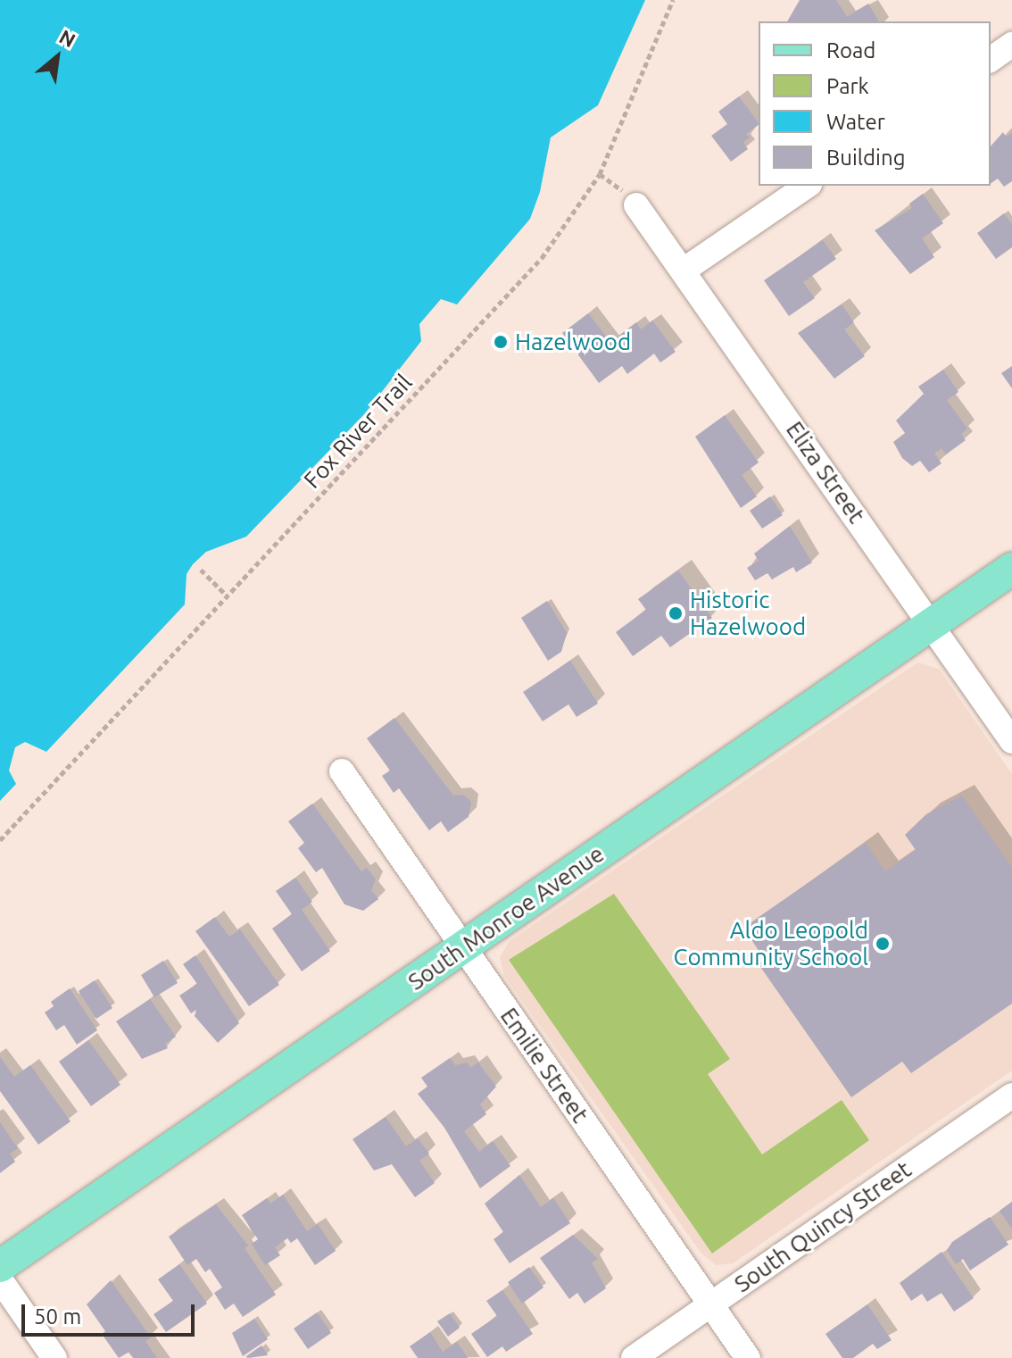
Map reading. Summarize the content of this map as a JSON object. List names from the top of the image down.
{
  "streets": {
    "main road": ["South Monroe Avenue"],
    "street": ["Eliza Street", "Emilie Street", "South Quincy Street"],
    "path": ["Fox River Trail"]
  },
  "crossings": [
    ["Eliza Street", "South Monroe Avenue"],
    ["South Monroe Avenue", "Emilie Street"],
    ["Emilie Street", "South Quincy Street"]
  ],
  "places": ["Hazelwood", "Historic Hazelwood", "Aldo Leopold Community School"],
  "legend": [
    "Road",
    "Park",
    "Water",
    "Building"
  ],
  "scale_bar": "50 m",
  "north": "top right"
}
